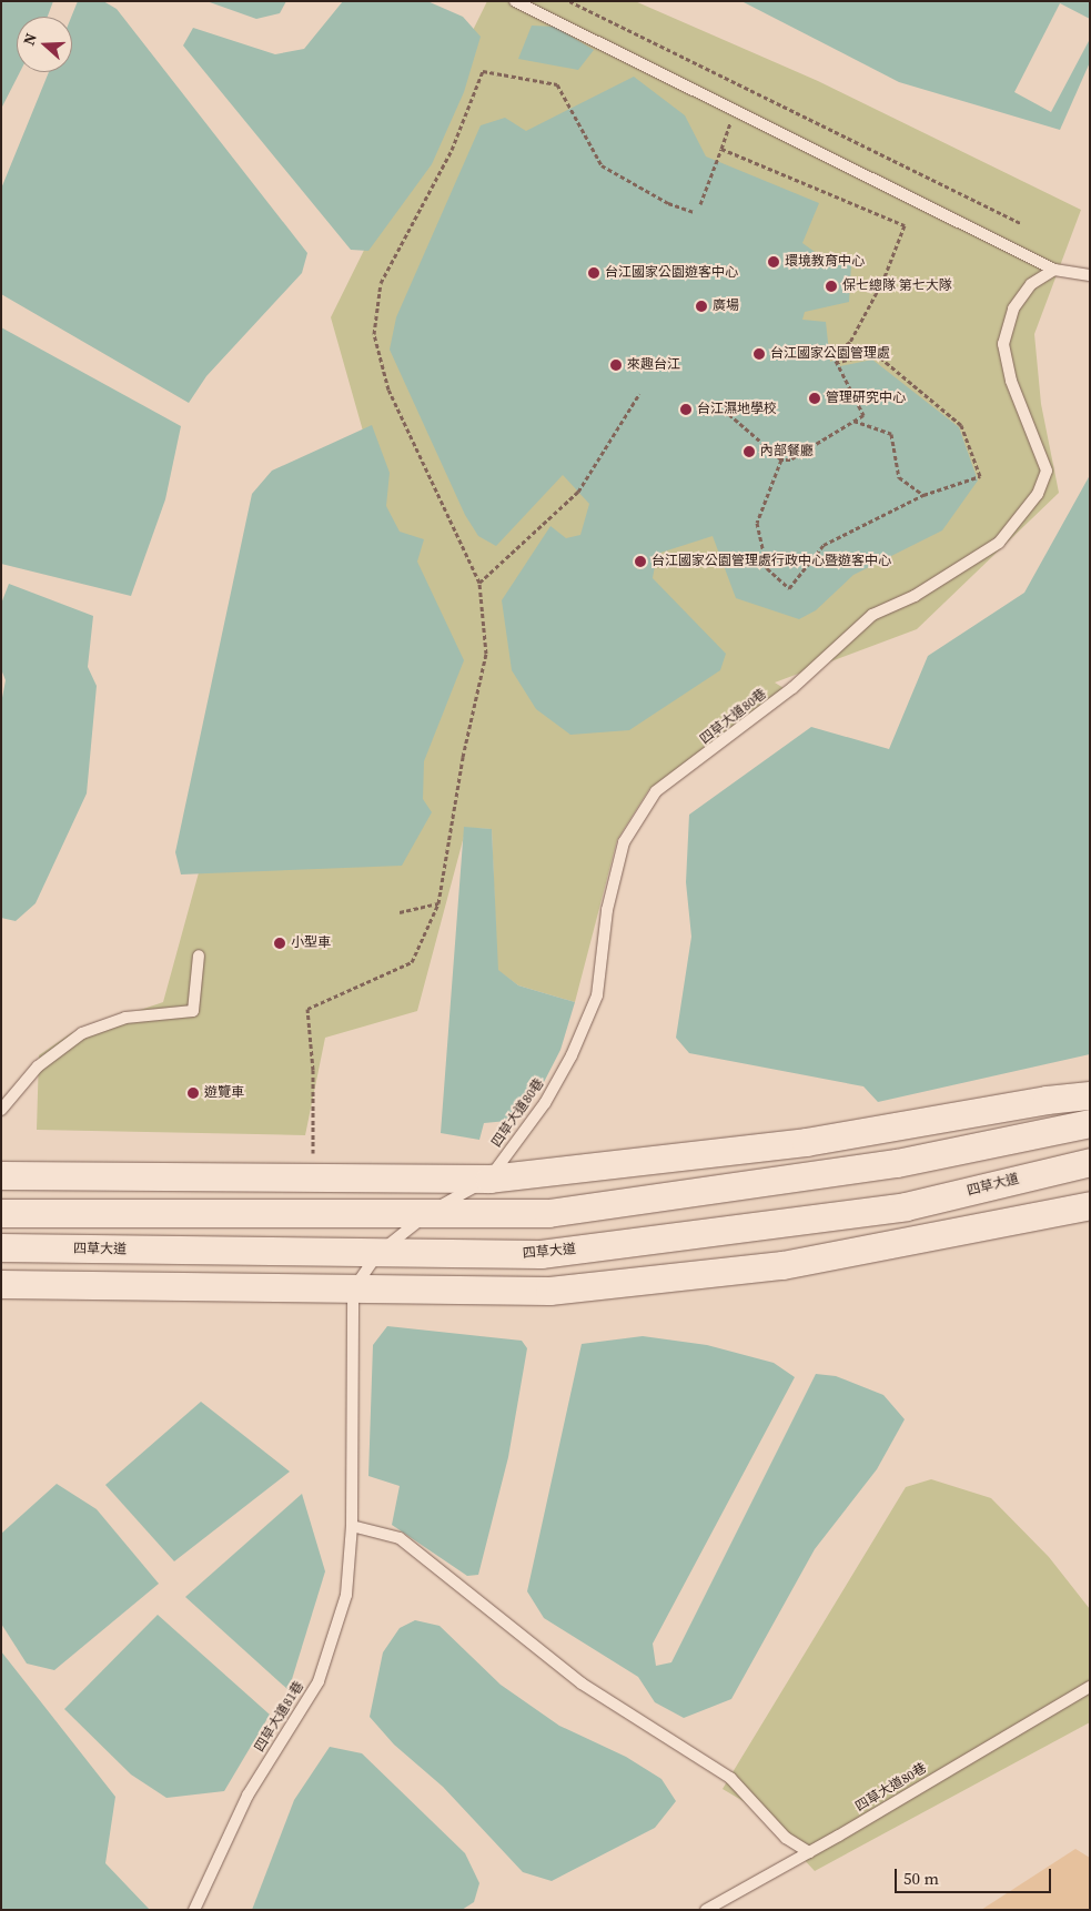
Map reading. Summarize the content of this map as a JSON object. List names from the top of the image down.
{
  "streets": {
    "street": ["四草大道"],
    "lane": ["四草大道80巷", "四草大道81巷"]
  },
  "crossings": [
    ["四草大道80巷", "四草大道"],
    ["四草大道80巷", "四草大道81巷"]
  ],
  "places": [
    "環境教育中心",
    "台江國家公園遊客中心",
    "保七總隊 第七大隊",
    "廣場",
    "台江國家公園管理處",
    "來趣台江",
    "管理研究中心",
    "台江濕地學校",
    "內部餐廳",
    "台江國家公園管理處行政中心暨遊客中心",
    "小型車",
    "遊覽車"
  ],
  "scale_bar": "50 m",
  "north": "left"
}
